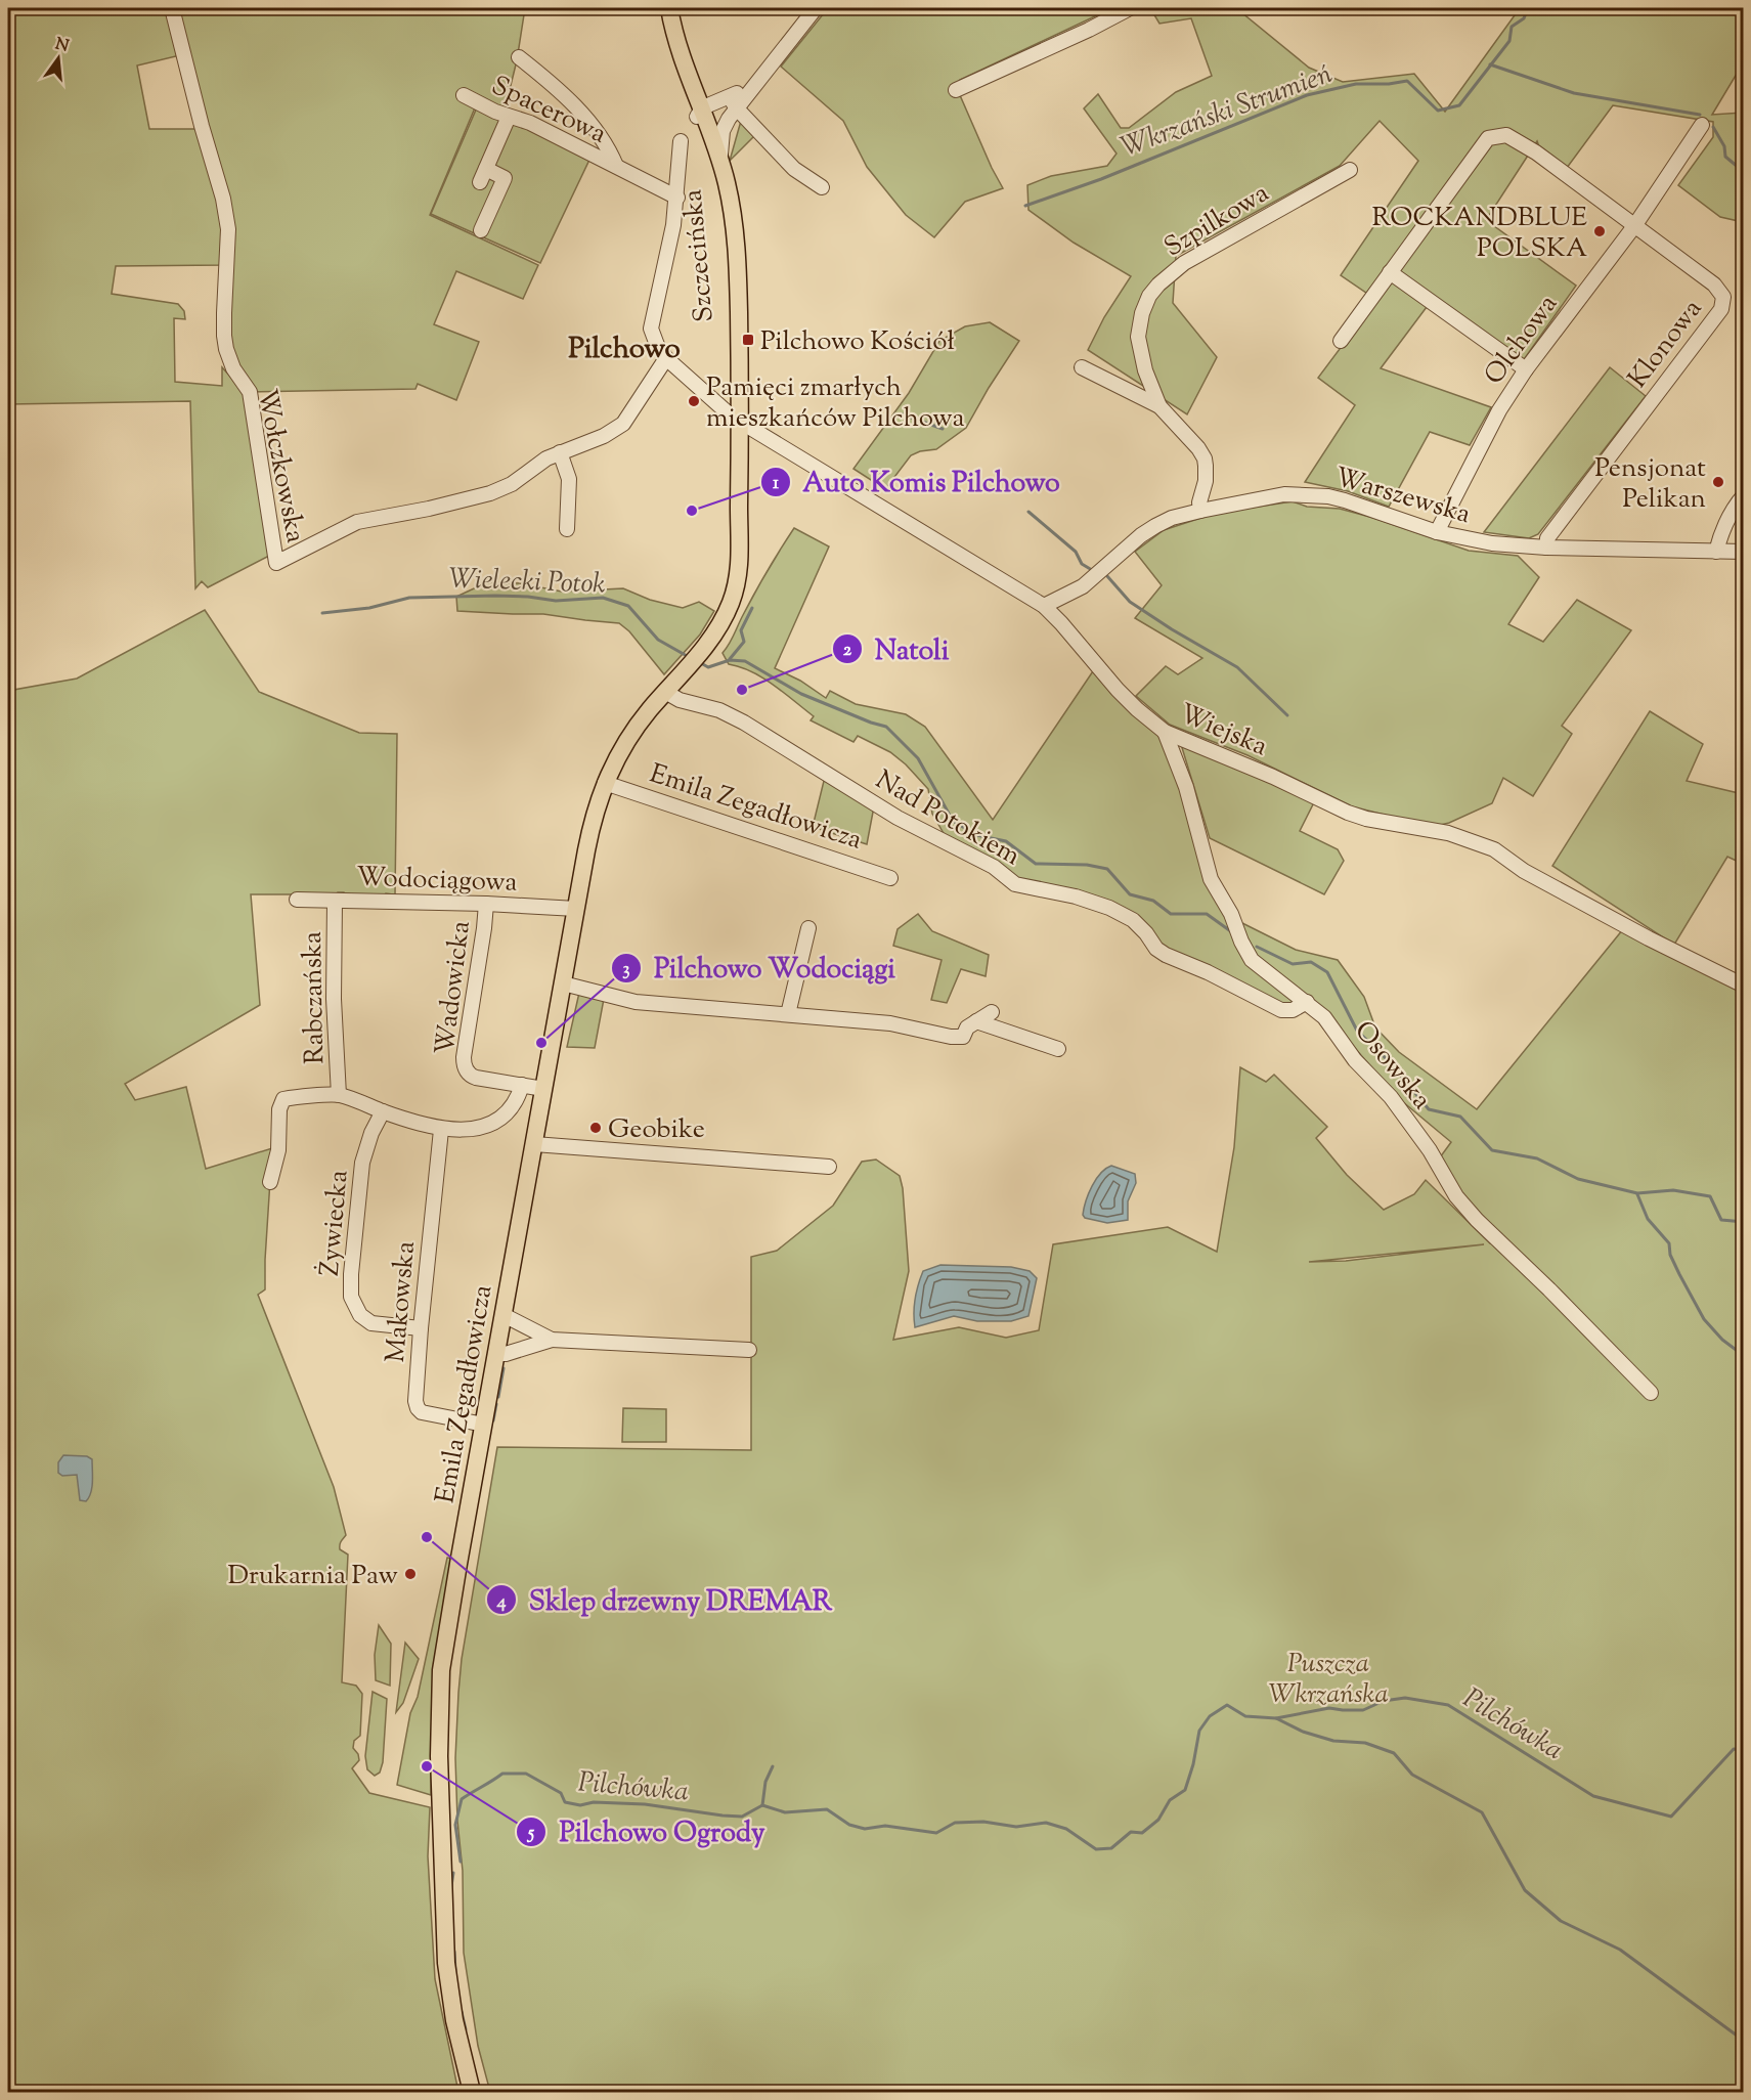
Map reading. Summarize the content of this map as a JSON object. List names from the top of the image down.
{
  "streets": {
    "main road": ["Szczecińska", "Emila Zegadłowicza"],
    "street": [
      "Spacerowa",
      "Szpilkowa",
      "Olchowa",
      "Klonowa",
      "Wołczkowska",
      "Warszewska",
      "Wiejska",
      "Nad Potokiem",
      "Wodociągowa",
      "Wadowicka",
      "Rabczańska",
      "Osowska",
      "Żywiecka",
      "Makowska"
    ]
  },
  "crossings": [
    ["Szpilkowa", "Warszewska"],
    ["Szczecińska", "Wiejska"],
    ["Szczecińska", "Emila Zegadłowicza"],
    ["Szczecińska", "Nad Potokiem"],
    ["Olchowa", "Klonowa"],
    ["Olchowa", "Warszewska"],
    ["Klonowa", "Warszewska"],
    ["Warszewska", "Wiejska"],
    ["Wiejska", "Osowska"],
    ["Emila Zegadłowicza", "Wodociągowa"],
    ["Emila Zegadłowicza", "Wadowicka"],
    ["Emila Zegadłowicza", "Makowska"],
    ["Nad Potokiem", "Osowska"],
    ["Wodociągowa", "Wadowicka"],
    ["Wodociągowa", "Rabczańska"],
    ["Żywiecka", "Makowska"]
  ],
  "districts": ["Pilchowo"],
  "water": ["Wkrzański Strumień", "Wielecki Potok", "Pilchówka"],
  "parks": ["Puszcza Wkrzańska"],
  "places": {
    "other": [
      "ROCKANDBLUE POLSKA",
      "Pamięci zmarłych mieszkańców Pilchowa",
      "Pensjonat Pelikan",
      "Auto Komis Pilchowo",
      "Natoli",
      "Pilchowo Wodociągi",
      "Geobike",
      "Sklep drzewny DREMAR",
      "Drukarnia Paw",
      "Pilchowo Ogrody"
    ],
    "transit": ["Pilchowo Kościół"]
  },
  "north": "top"
}
